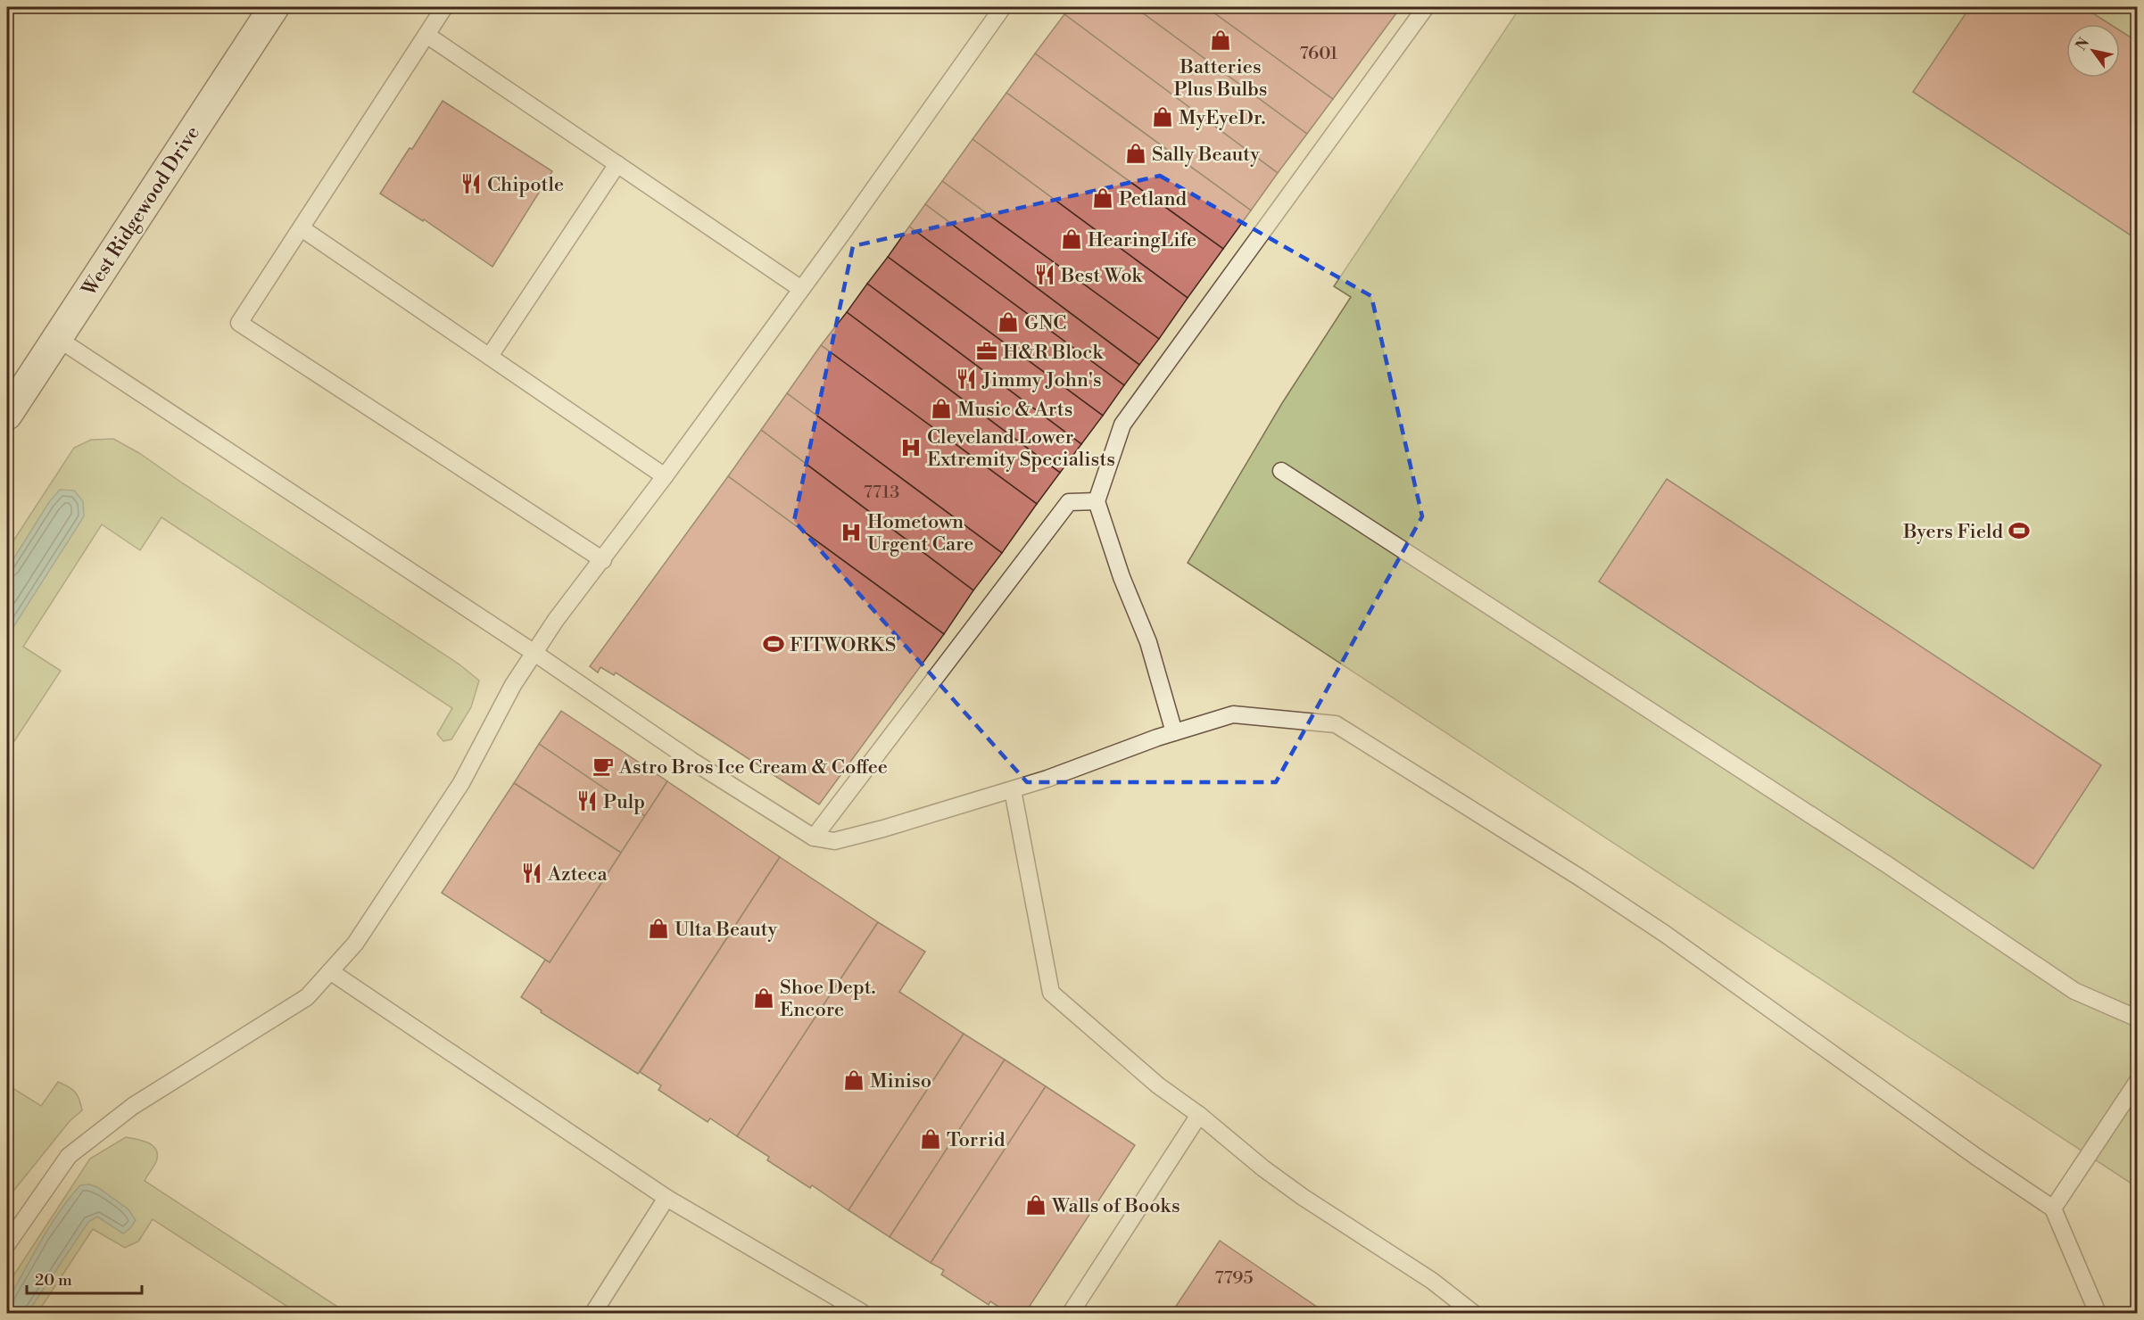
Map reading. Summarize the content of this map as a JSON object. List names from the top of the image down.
{
  "streets": {
    "main road": ["West Ridgewood Drive"]
  },
  "places": {
    "shop": [
      "Batteries Plus Bulbs",
      "MyEyeDr.",
      "Sally Beauty",
      "Petland",
      "HearingLife",
      "GNC",
      "Music & Arts",
      "Ulta Beauty",
      "Shoe Dept. Encore",
      "Miniso",
      "Torrid",
      "Walls of Books"
    ],
    "restaurant": [
      "Chipotle",
      "Best Wok",
      "Jimmy John's",
      "Pulp",
      "Azteca"
    ],
    "office": ["H&R Block"],
    "hospital": ["Cleveland Lower Extremity Specialists", "Hometown Urgent Care"],
    "sports": ["Byers Field", "FITWORKS"],
    "cafe": ["Astro Bros Ice Cream & Coffee"]
  },
  "house_numbers": ["7601", "7713", "7795"],
  "scale_bar": "20 m",
  "north": "top left"
}
